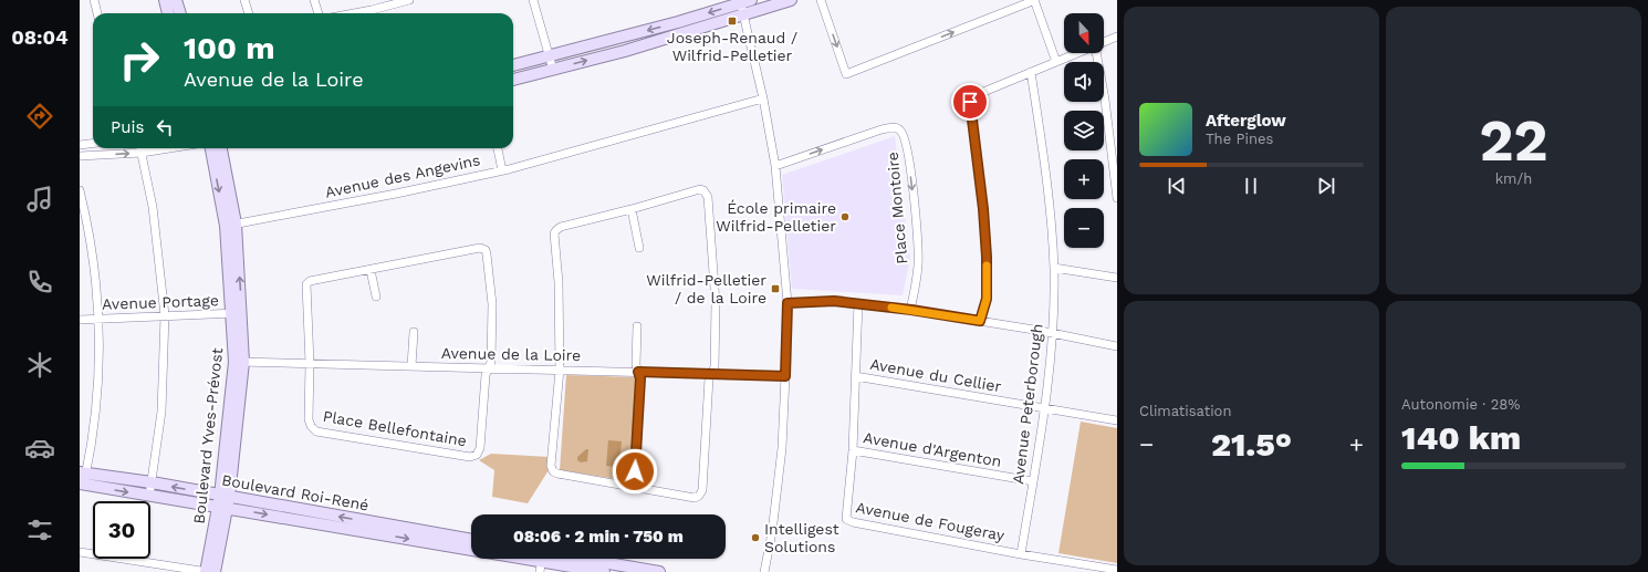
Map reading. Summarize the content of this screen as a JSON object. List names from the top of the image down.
{
  "streets": {
    "street": [
      "Avenue des Angevins",
      "Place Montoire",
      "Avenue Portage",
      "Avenue de la Loire",
      "Avenue du Cellier",
      "Avenue Peterborough",
      "Place Bellefontaine",
      "Boulevard Yves-Prévost",
      "Avenue d'Argenton",
      "Boulevard Roi-René",
      "Avenue de Fougeray"
    ]
  },
  "crossings": [
    ["Avenue des Angevins", "Boulevard Yves-Prévost"],
    ["Avenue Portage", "Boulevard Yves-Prévost"],
    ["Avenue de la Loire", "Place Bellefontaine"],
    ["Avenue de la Loire", "Boulevard Yves-Prévost"],
    ["Avenue du Cellier", "Avenue Peterborough"],
    ["Avenue du Cellier", "Avenue de Fougeray"],
    ["Avenue Peterborough", "Avenue d'Argenton"],
    ["Avenue Peterborough", "Avenue de Fougeray"],
    ["Boulevard Yves-Prévost", "Boulevard Roi-René"],
    ["Avenue d'Argenton", "Avenue de Fougeray"]
  ],
  "places": {
    "transit": ["Joseph-Renaud / Wilfrid-Pelletier", "Wilfrid-Pelletier / de la Loire"],
    "other": ["École primaire Wilfrid-Pelletier", "Intelligest Solutions"]
  },
  "north": "bottom",
  "page": {
    "tabs": "08:04",
    "tile": [
      ["22", "km/h"],
      "Climatisation",
      ["Autonomie · 28%", "140 km"]
    ],
    "map_buttons": ["+", "−"],
    "turn": ["100 m", "Avenue de la Loire"],
    "song": ["Afterglow", "The Pines"],
    "then": "Puis",
    "heat": ["−", "21.5°", "+"],
    "limit": "30",
    "trip": "08:06 · 2 min · 750 m"
  }
}
